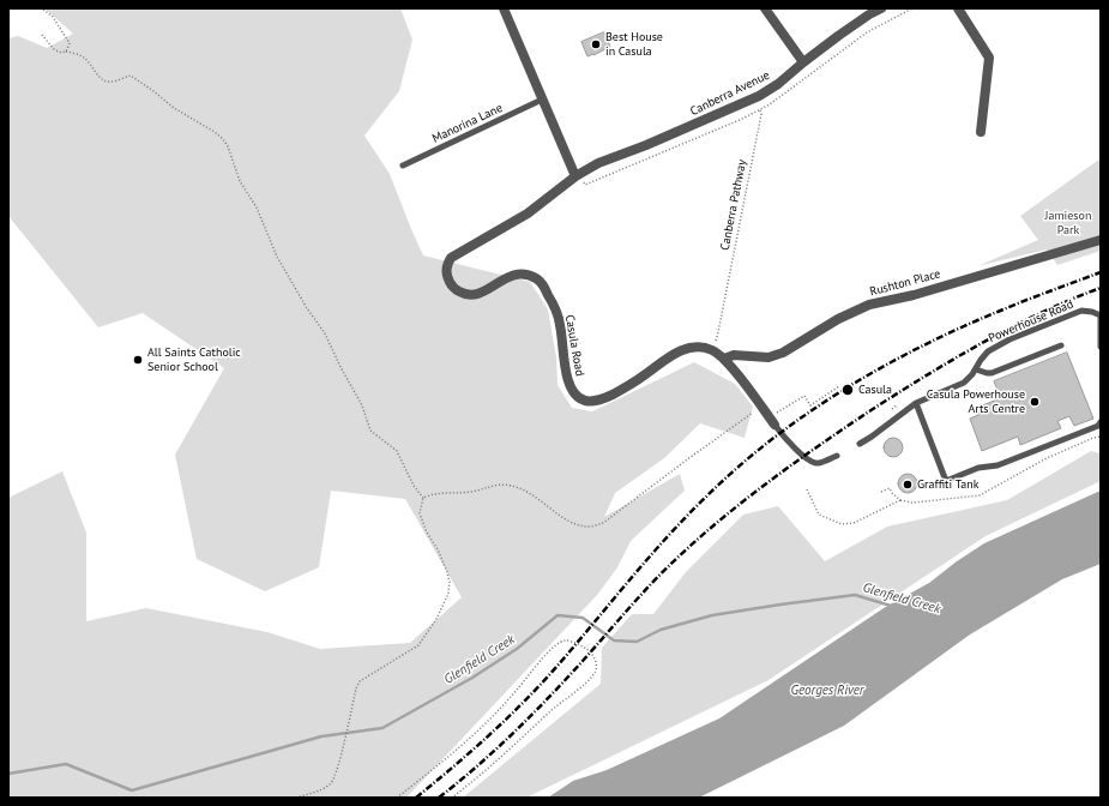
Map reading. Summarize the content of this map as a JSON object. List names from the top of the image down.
{
  "streets": {
    "street": ["Canberra Avenue", "Rushton Place", "Casula Road"],
    "lane": ["Manorina Lane", "Powerhouse Road"],
    "path": ["Canberra Pathway"]
  },
  "crossings": [
    ["Canberra Avenue", "Casula Road"],
    ["Canberra Pathway", "Casula Road"]
  ],
  "water": ["Glenfield Creek", "Georges River"],
  "parks": ["Jamieson Park"],
  "places": [
    "Best House in Casula",
    "All Saints Catholic Senior School",
    "Casula",
    "Casula Powerhouse Arts Centre",
    "Graffiti Tank"
  ]
}
